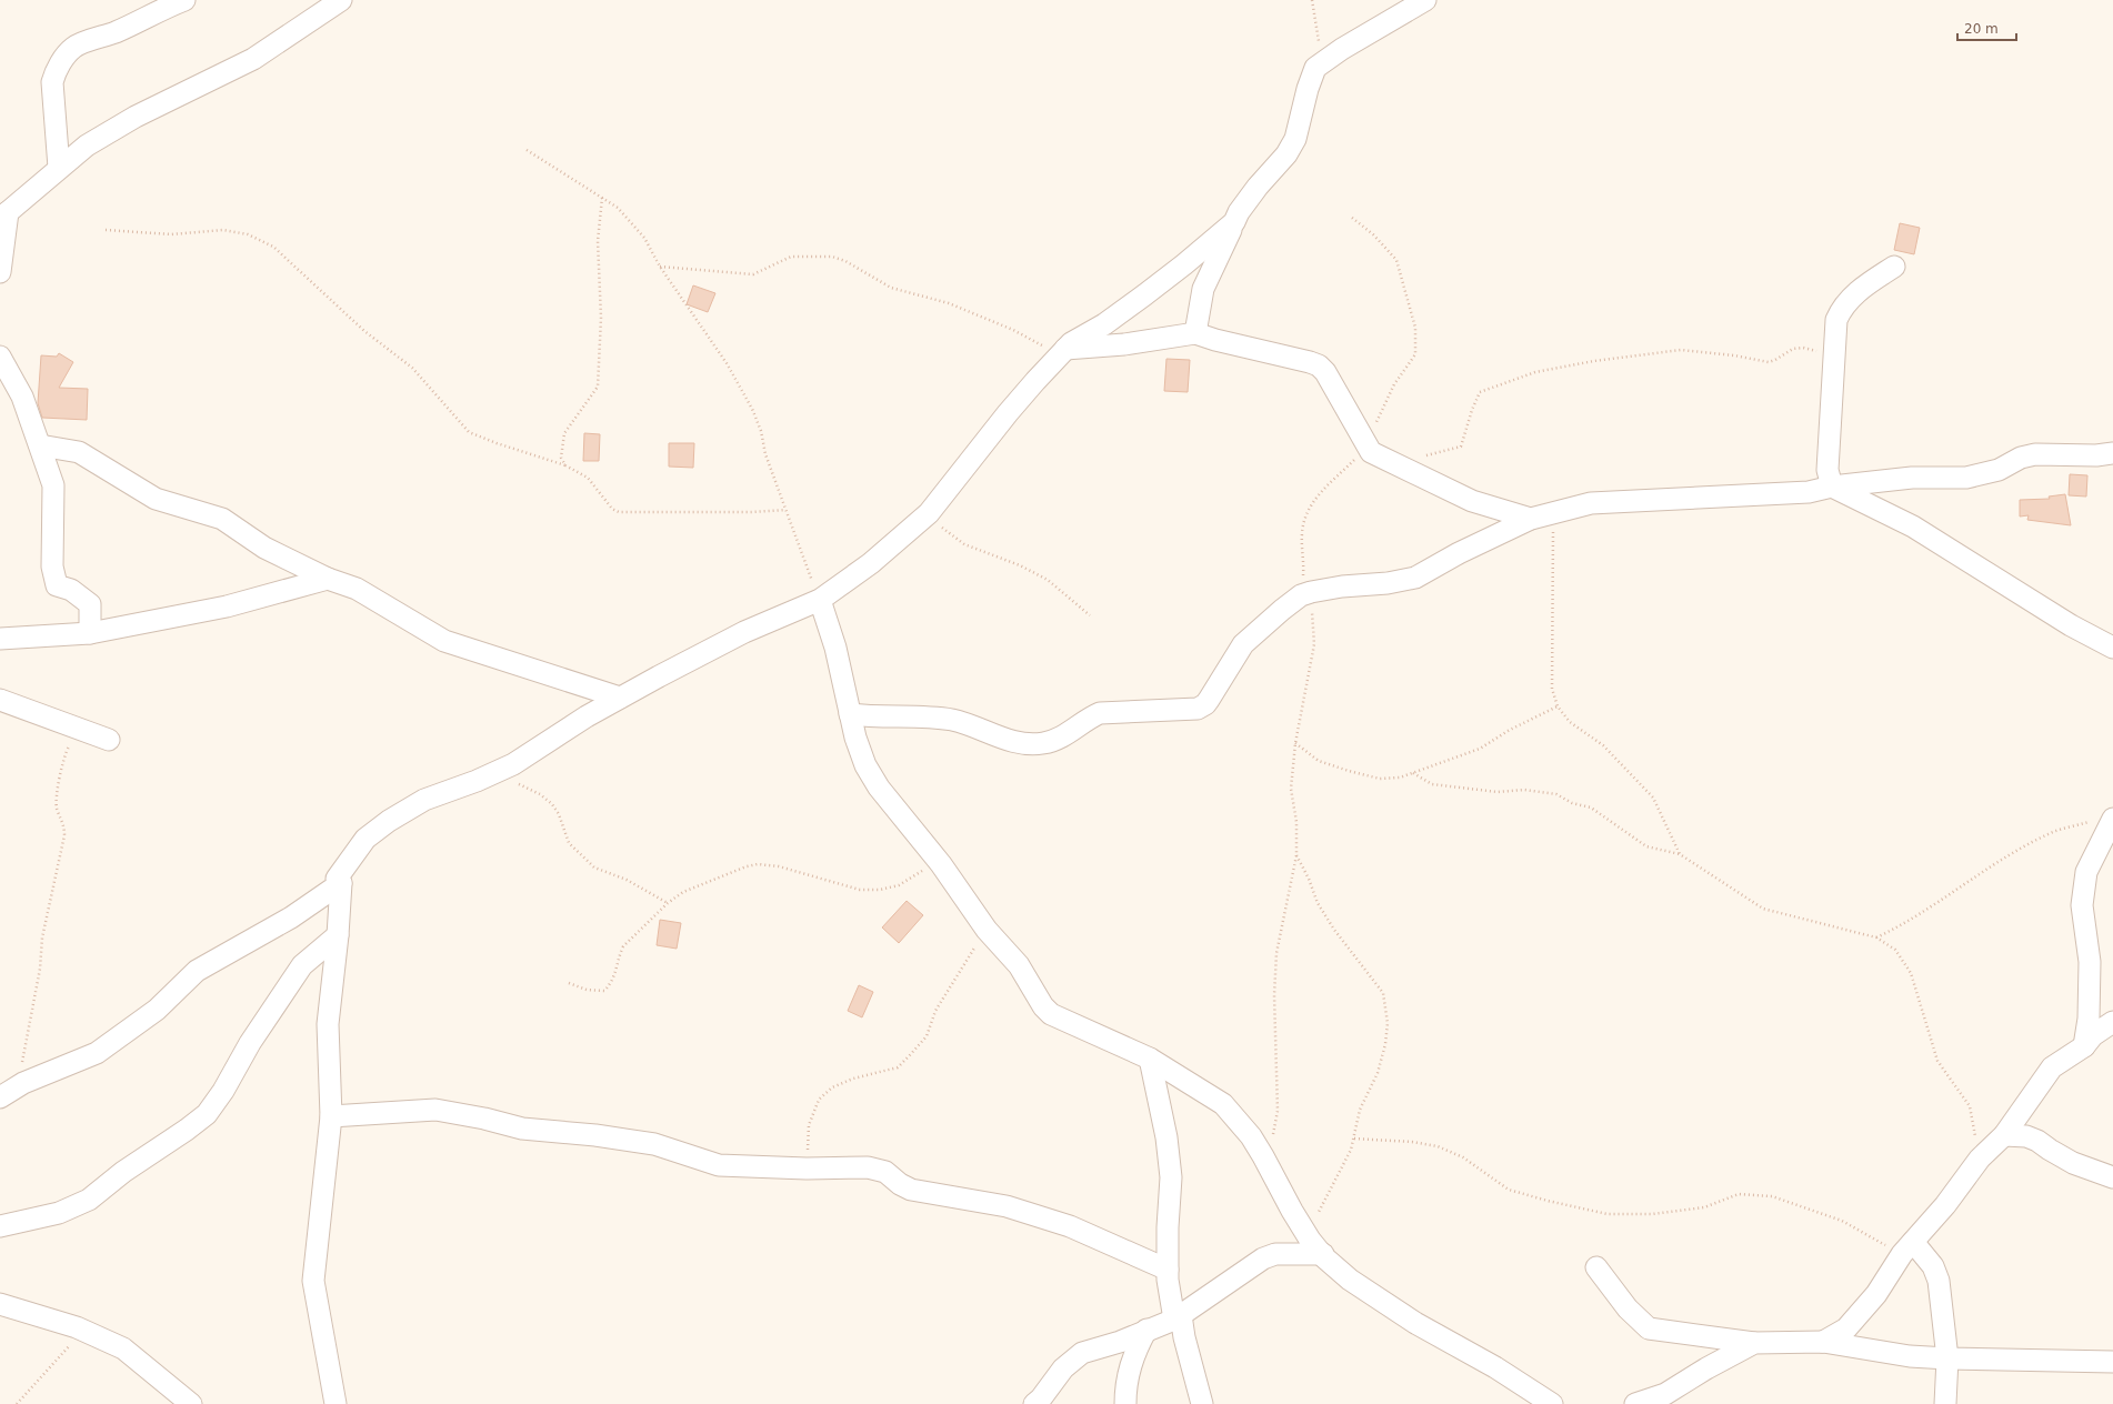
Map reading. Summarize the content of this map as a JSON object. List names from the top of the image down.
{
  "scale_bar": "20 m"
}
